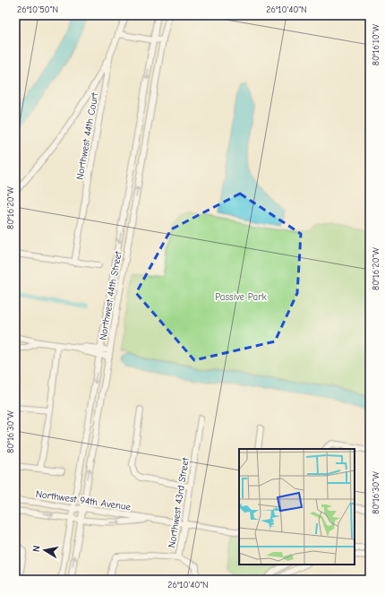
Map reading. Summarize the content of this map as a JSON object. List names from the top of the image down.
{
  "streets": {
    "street": [
      "Northwest 44th Court",
      "Northwest 44th Street",
      "Northwest 94th Avenue",
      "Northwest 43rd Street"
    ]
  },
  "crossings": [
    ["Northwest 44th Street", "Northwest 94th Avenue"],
    ["Northwest 94th Avenue", "Northwest 43rd Street"]
  ],
  "parks": ["Passive Park"],
  "north": "left",
  "coordinates": [
    "26°10'50\"N",
    "26°10'40\"N",
    "80°16'10\"W",
    "80°16'20\"W",
    "80°16'30\"W"
  ]
}
